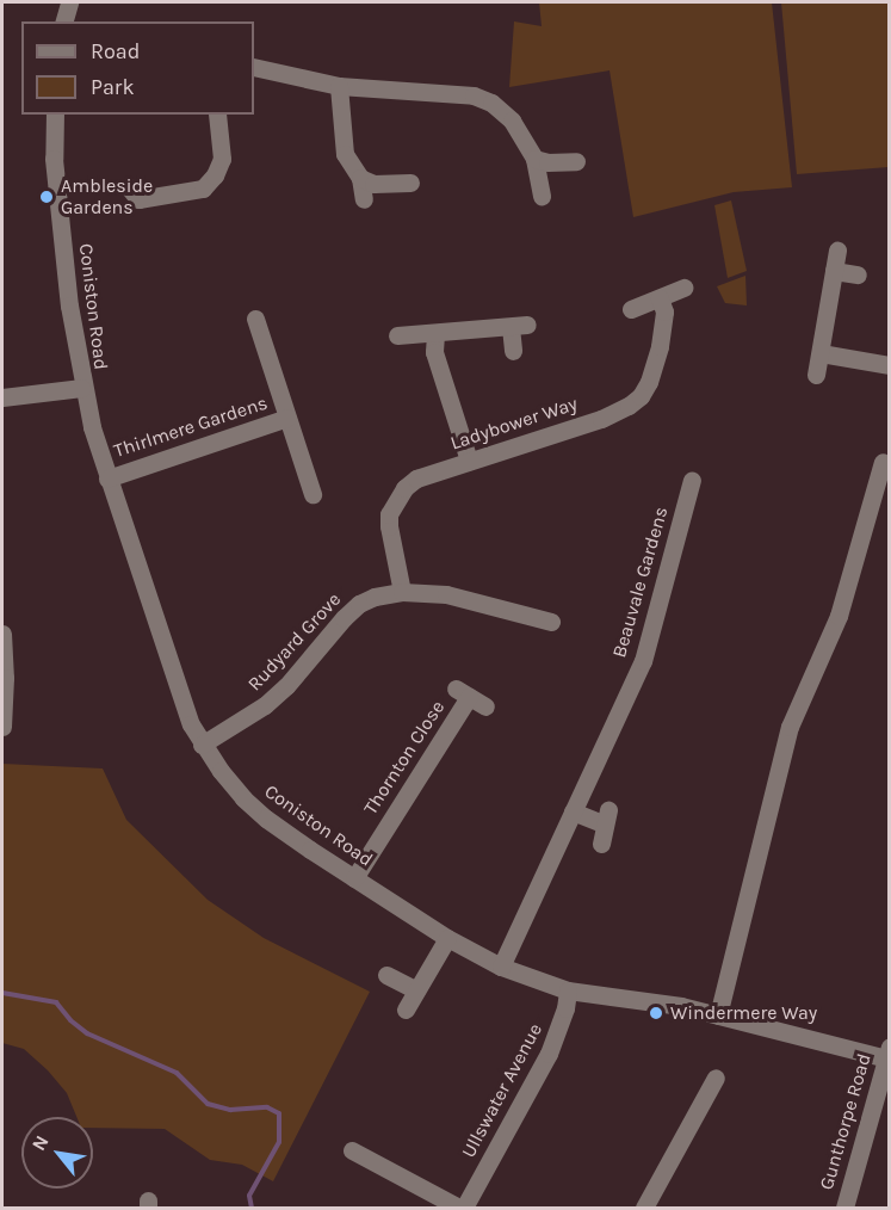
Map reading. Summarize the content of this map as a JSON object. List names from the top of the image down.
{
  "streets": {
    "street": [
      "Coniston Road",
      "Ladybower Way",
      "Thirlmere Gardens",
      "Beauvale Gardens",
      "Rudyard Grove",
      "Thornton Close",
      "Ullswater Avenue",
      "Gunthorpe Road"
    ]
  },
  "crossings": [
    ["Coniston Road", "Thirlmere Gardens"],
    ["Coniston Road", "Beauvale Gardens"],
    ["Coniston Road", "Rudyard Grove"],
    ["Coniston Road", "Thornton Close"],
    ["Coniston Road", "Ullswater Avenue"],
    ["Coniston Road", "Gunthorpe Road"],
    ["Ladybower Way", "Rudyard Grove"]
  ],
  "places": ["Ambleside Gardens", "Windermere Way"],
  "legend": ["Road", "Park"],
  "north": "top left"
}
